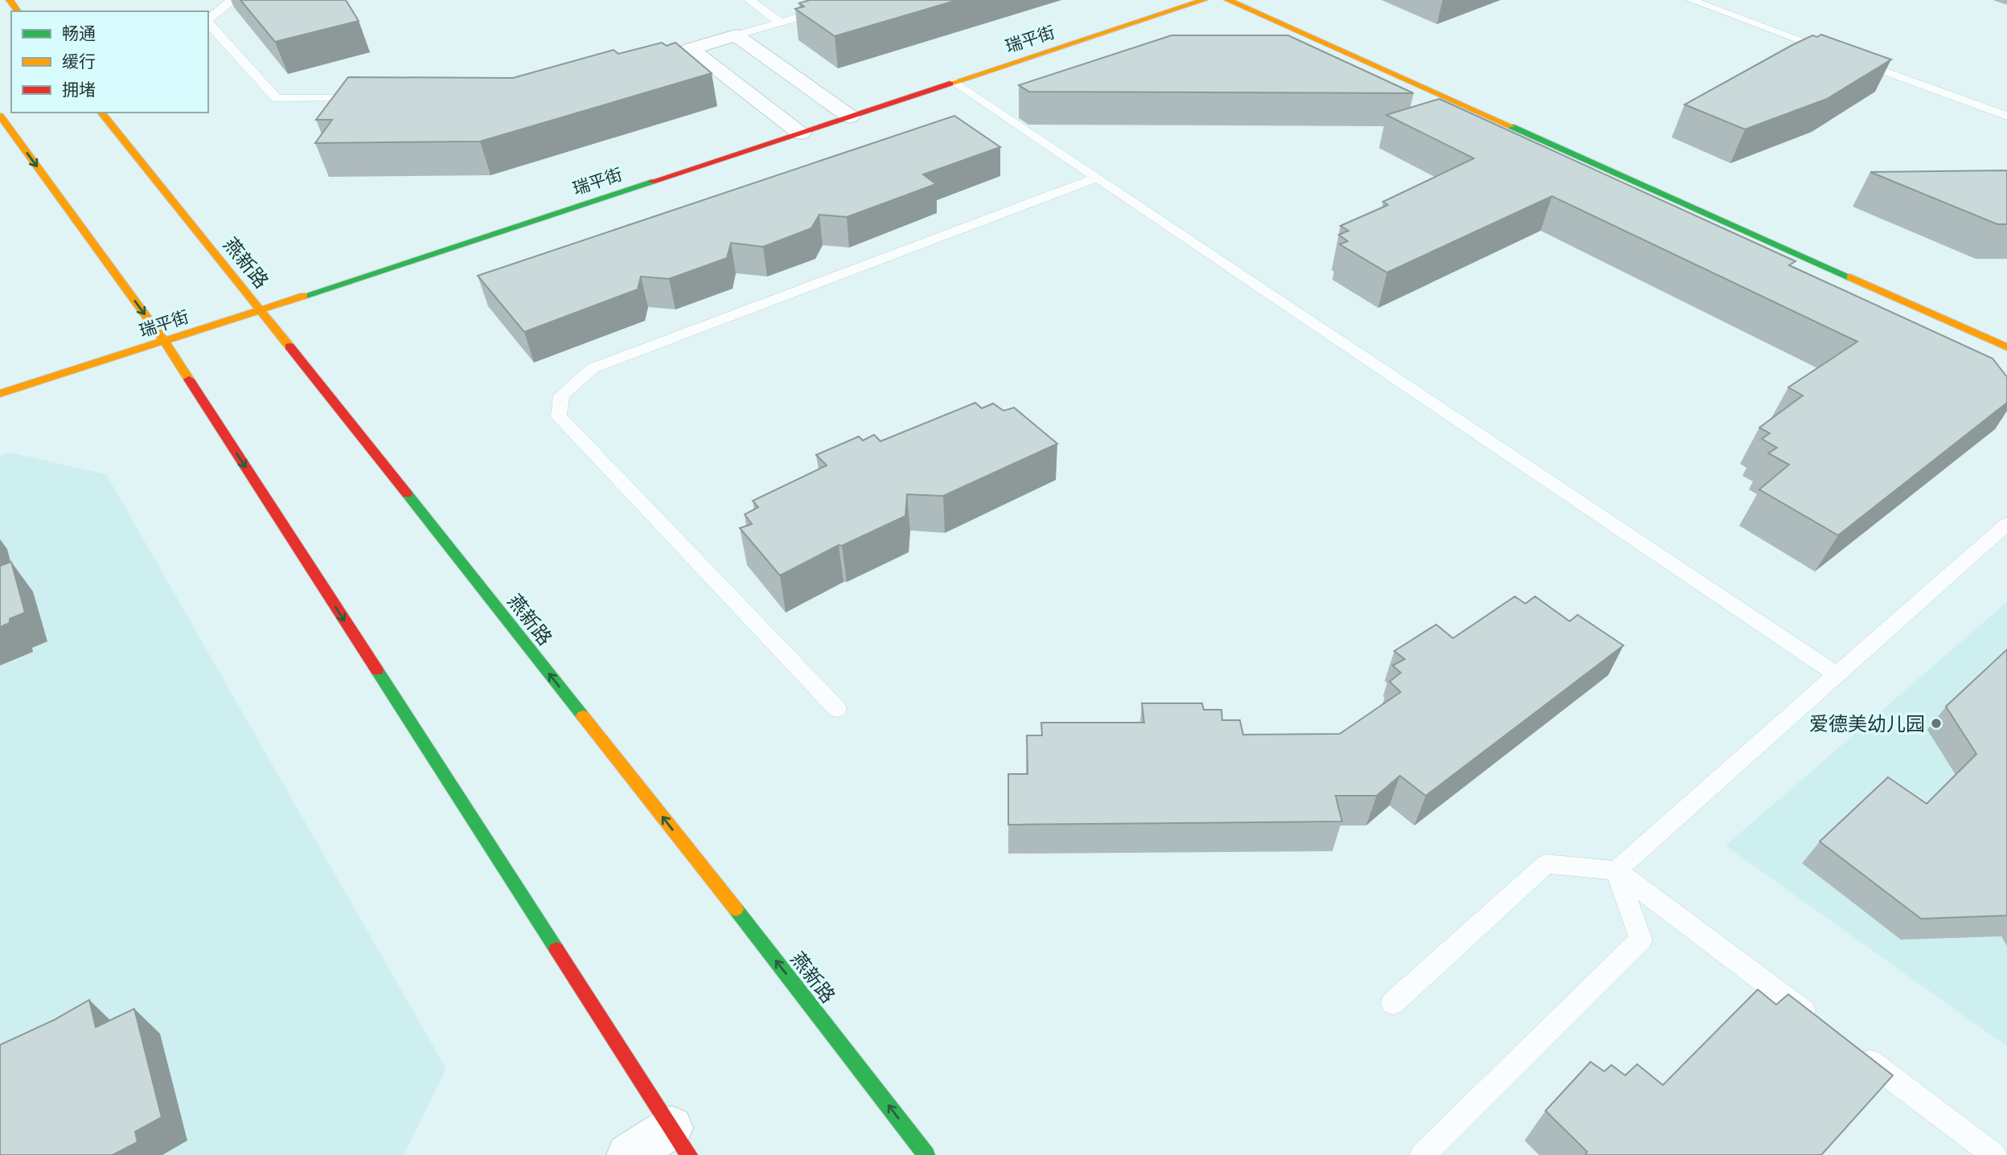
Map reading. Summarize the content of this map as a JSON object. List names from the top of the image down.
{
  "streets": {
    "street": ["瑞平街", "燕新路"]
  },
  "crossings": [
    ["瑞平街", "燕新路"]
  ],
  "one_way": ["燕新路"],
  "places": ["爱德美幼儿园"],
  "legend": ["畅通", "缓行", "拥堵"]
}
